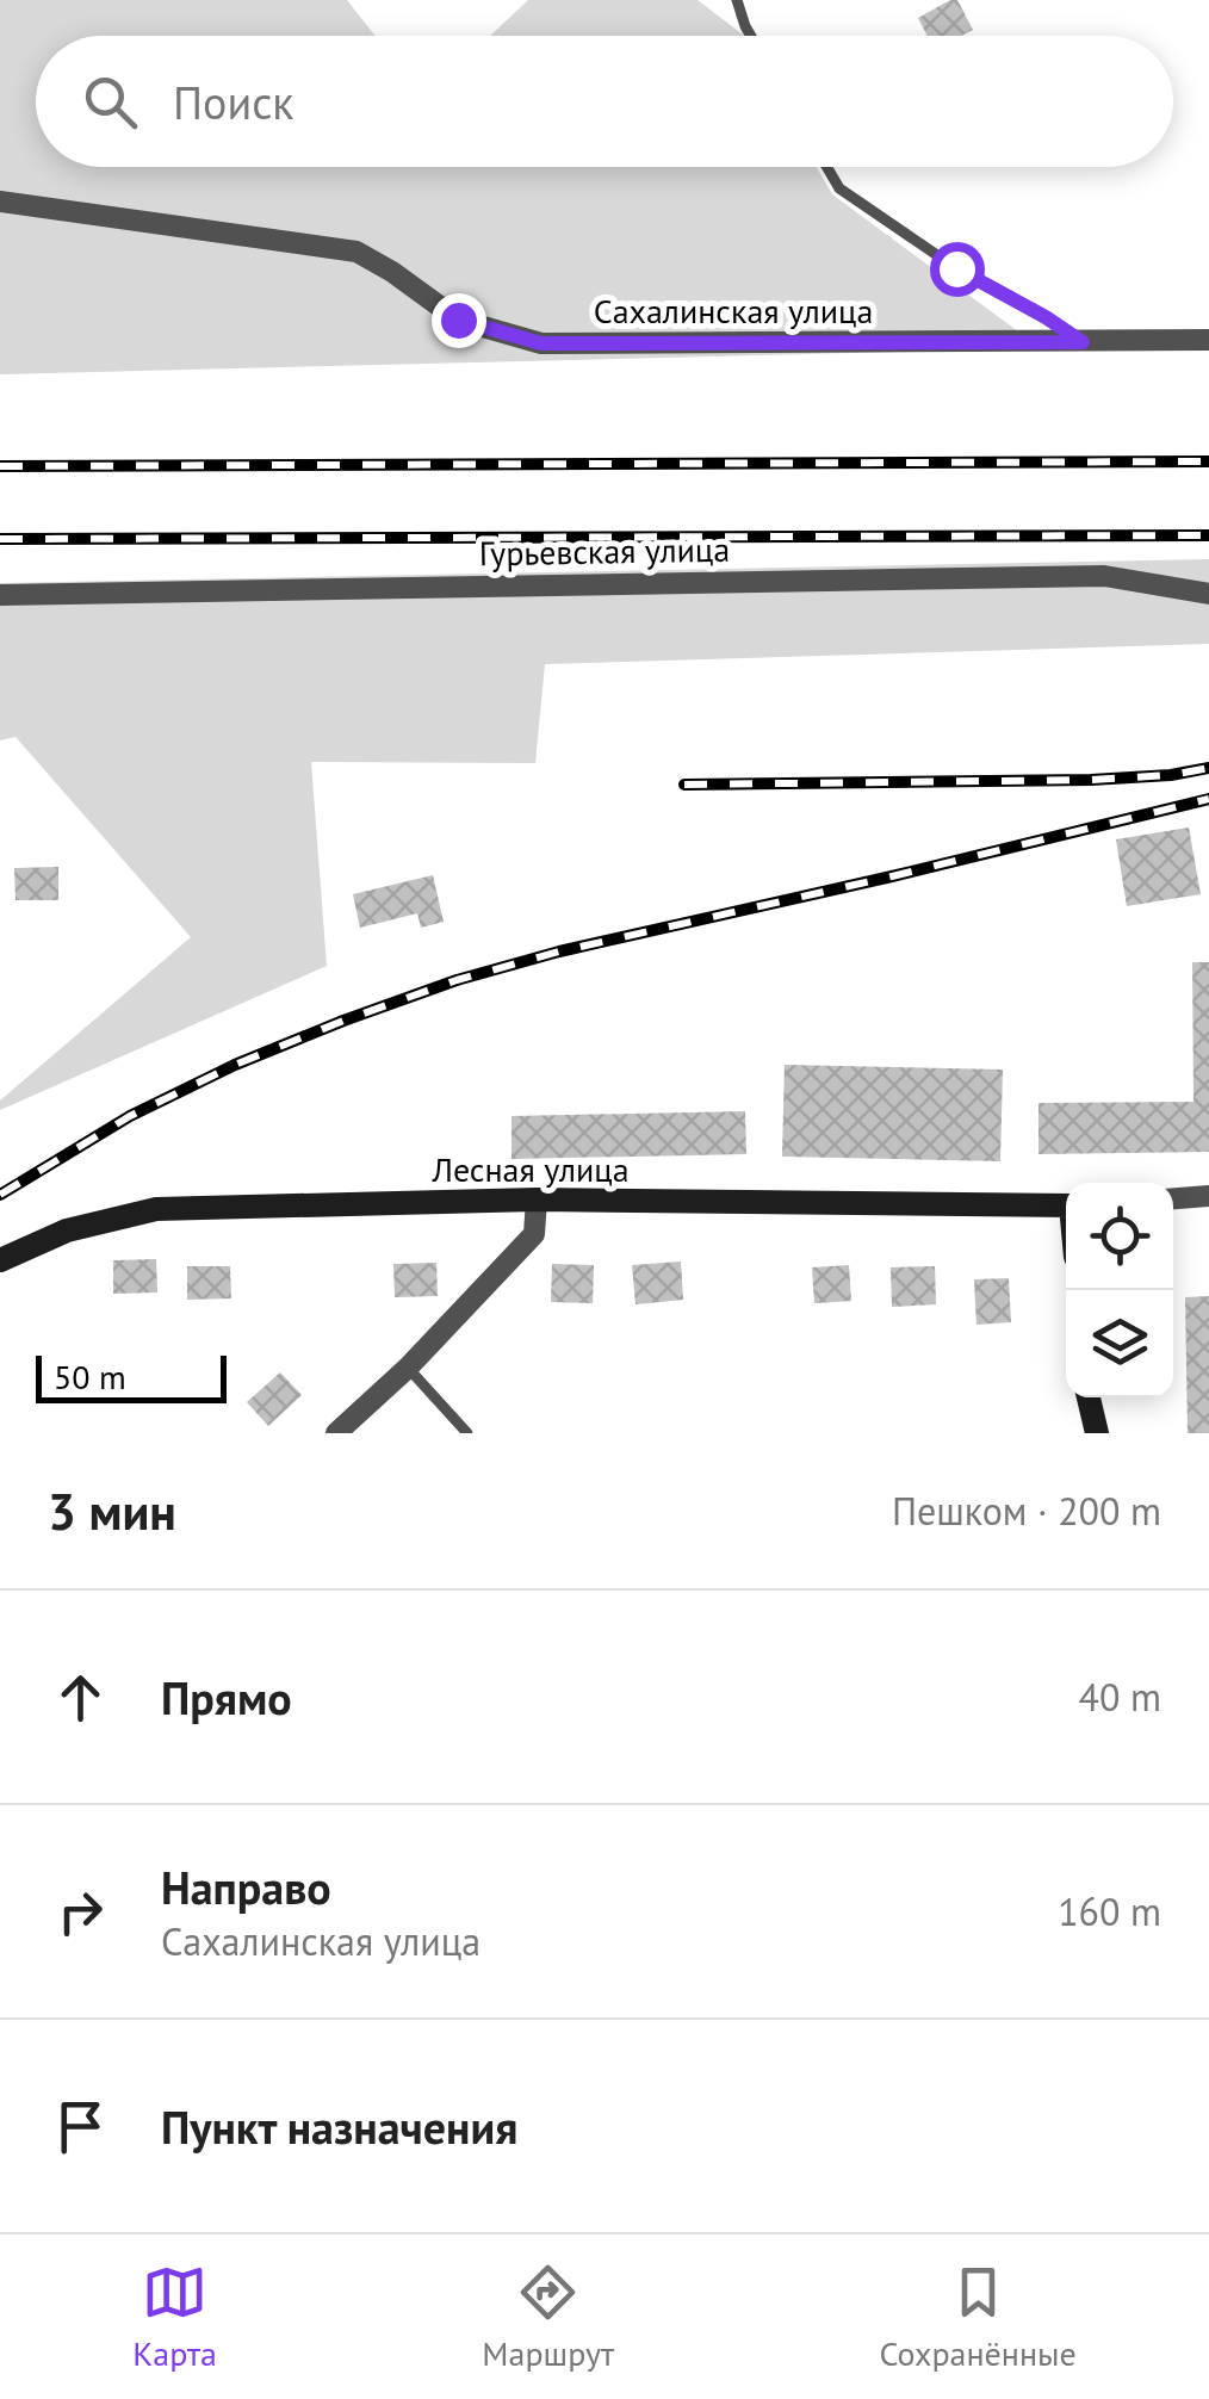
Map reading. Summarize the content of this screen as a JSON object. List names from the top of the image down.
{
  "streets": {
    "main road": ["Лесная улица"],
    "street": ["Сахалинская улица", "Гурьевская улица"]
  },
  "scale_bar": "50 m",
  "page": {
    "search": "Поиск",
    "scale": "50 m",
    "heading": ["3 мин", "Пешком · 200 m"],
    "list": [
      ["Прямо", "40 m"],
      ["Направо", "Сахалинская улица", "160 m"],
      "Пункт назначения"
    ],
    "nav": ["Карта", "Маршрут", "Сохранённые"]
  }
}
